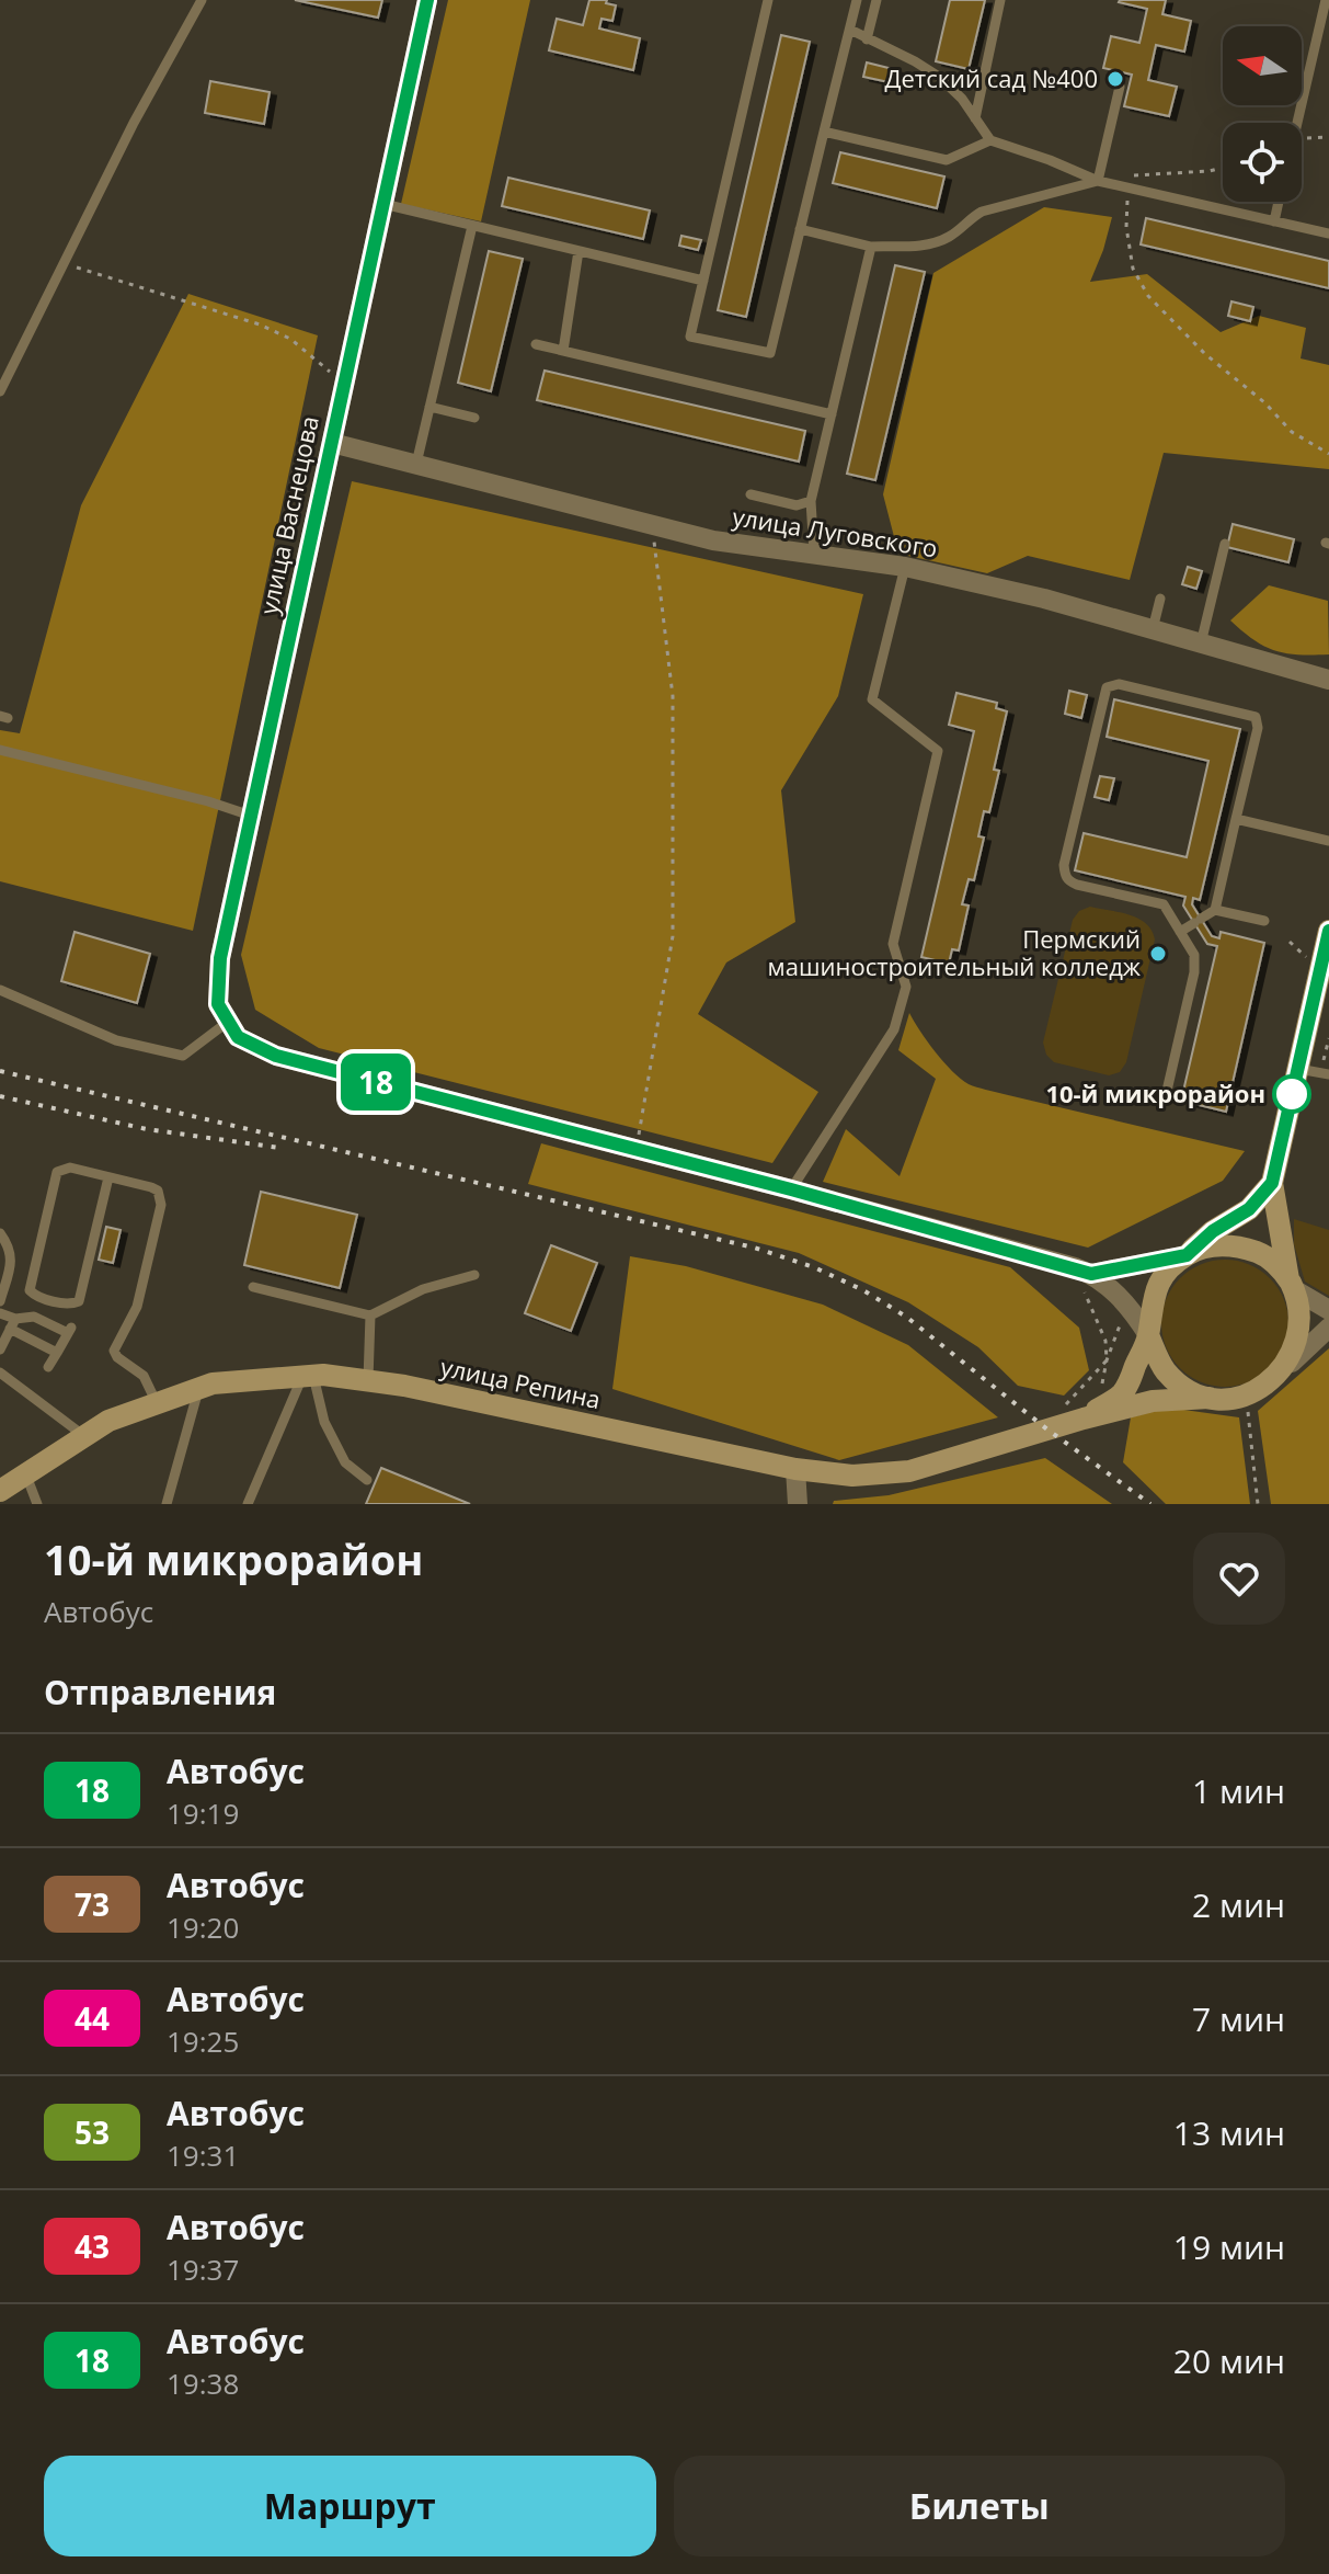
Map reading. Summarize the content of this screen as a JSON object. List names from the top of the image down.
{
  "streets": {
    "street": ["улица Васнецова", "улица Луговского", "улица Репина"]
  },
  "crossings": [
    ["улица Васнецова", "улица Луговского"]
  ],
  "places": ["Детский сад №400", "Пермский машиностроительный колледж", "10-й микрорайон"],
  "lines": ["bus line 18"],
  "north": "left",
  "page": {
    "on_map": "18",
    "heading": [
      ["10-й микрорайон", "Автобус"],
      "Отправления"
    ],
    "list": [
      {
        "mark": "18",
        "name": "Автобус",
        "note": "19:19",
        "value": "1 мин"
      },
      {
        "mark": "73",
        "name": "Автобус",
        "note": "19:20",
        "value": "2 мин"
      },
      {
        "mark": "44",
        "name": "Автобус",
        "note": "19:25",
        "value": "7 мин"
      },
      {
        "mark": "53",
        "name": "Автобус",
        "note": "19:31",
        "value": "13 мин"
      },
      {
        "mark": "43",
        "name": "Автобус",
        "note": "19:37",
        "value": "19 мин"
      },
      {
        "mark": "18",
        "name": "Автобус",
        "note": "19:38",
        "value": "20 мин"
      }
    ],
    "buttons": ["Маршрут", "Билеты"]
  }
}
